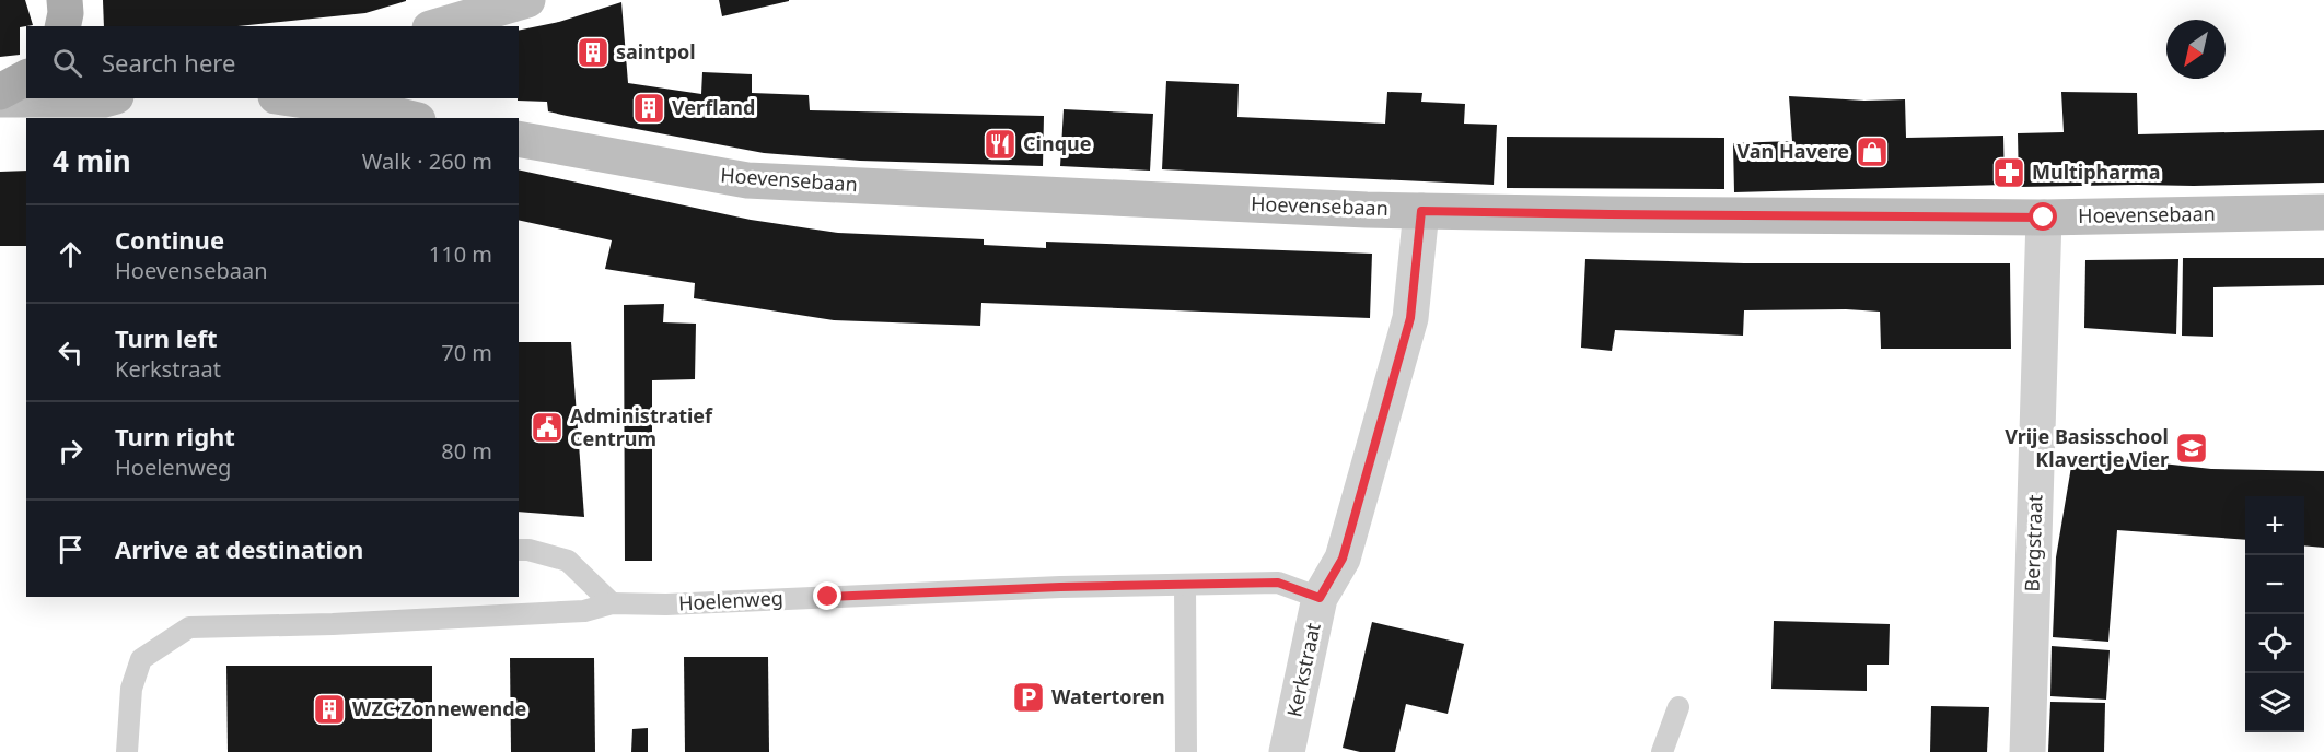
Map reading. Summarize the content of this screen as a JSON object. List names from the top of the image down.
{
  "streets": {
    "street": ["Hoevensebaan", "Bergstraat", "Kerkstraat"],
    "lane": ["Hoelenweg"]
  },
  "crossings": [
    ["Hoevensebaan", "Bergstraat"],
    ["Hoevensebaan", "Kerkstraat"],
    ["Hoelenweg", "Kerkstraat"]
  ],
  "places": {
    "building": ["saintpol", "Verfland", "WZC Zonnewende"],
    "restaurant": ["Cinque"],
    "shop": ["Van Havere"],
    "pharmacy": ["Multipharma"],
    "public building": ["Administratief Centrum"],
    "school or university": ["Vrije Basisschool Klavertje Vier"],
    "parking": ["Watertoren"]
  },
  "north": "bottom left",
  "page": {
    "search": "Search here",
    "heading": ["4 min", "Walk · 260 m"],
    "list": [
      ["Continue", "Hoevensebaan", "110 m"],
      ["Turn left", "Kerkstraat", "70 m"],
      ["Turn right", "Hoelenweg", "80 m"],
      "Arrive at destination"
    ],
    "map_buttons": ["+", "−"]
  }
}
